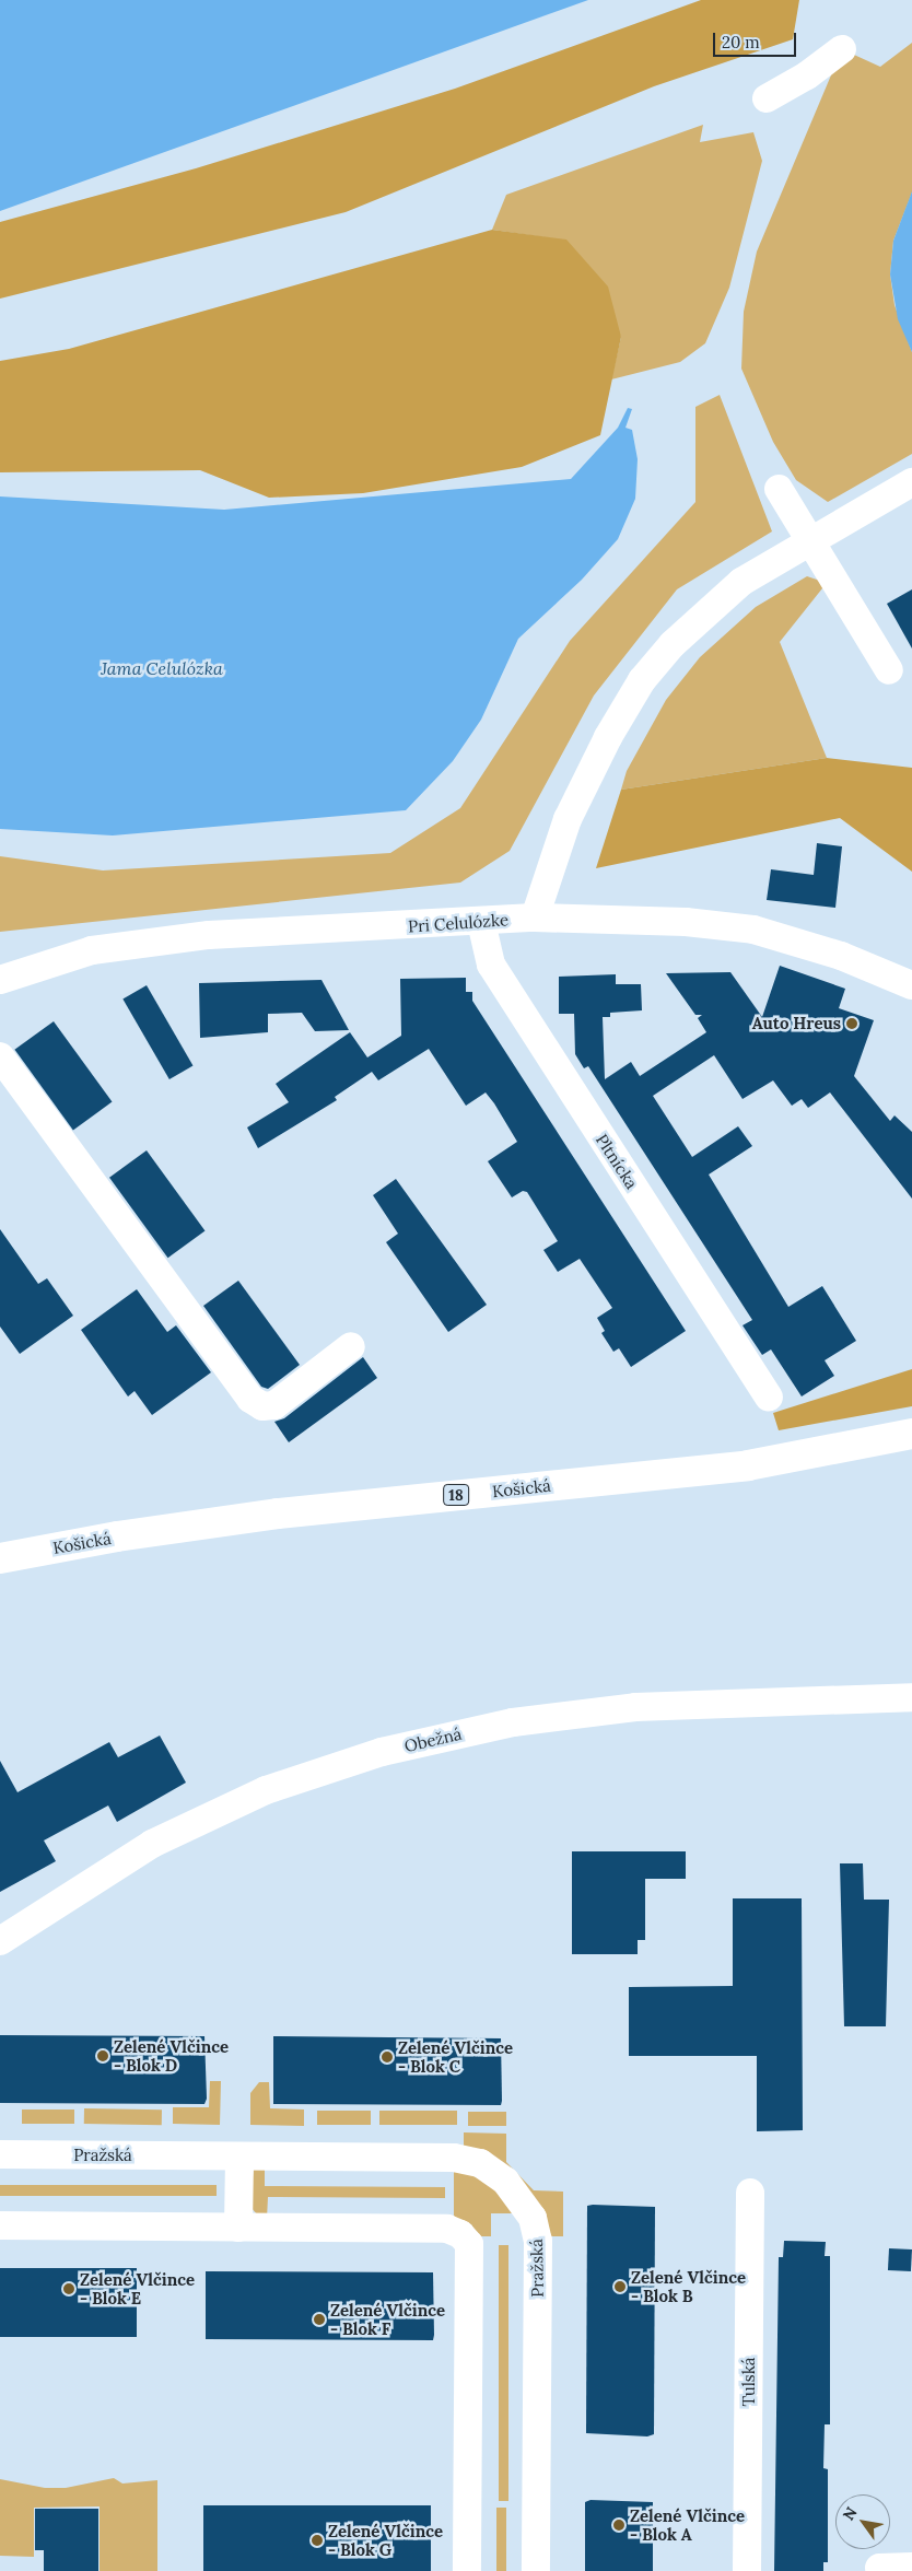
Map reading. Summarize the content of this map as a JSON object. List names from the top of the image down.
{
  "streets": {
    "main road": ["Košická", "18"],
    "street": [
      "Pri Celulózke",
      "Pltnícka",
      "Obežná",
      "Pražská",
      "Tulská"
    ]
  },
  "crossings": [
    ["Pri Celulózke", "Pltnícka"]
  ],
  "water": ["Jama Celulózka"],
  "places": [
    "Auto Hreus",
    "Zelené Vlčince - Blok D",
    "Zelené Vlčince - Blok C",
    "Zelené Vlčince - Blok B",
    "Zelené Vlčince - Blok E",
    "Zelené Vlčince - Blok F",
    "Zelené Vlčince - Blok A",
    "Zelené Vlčince - Blok G"
  ],
  "scale_bar": "20 m",
  "north": "top left"
}
